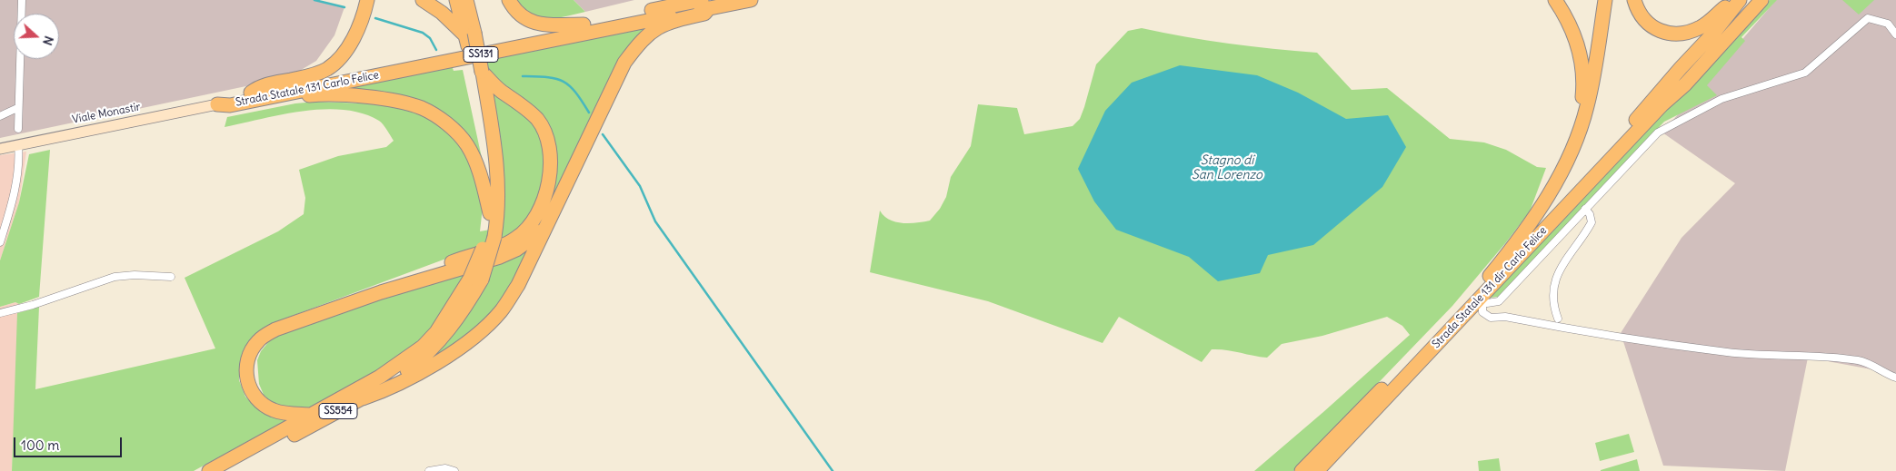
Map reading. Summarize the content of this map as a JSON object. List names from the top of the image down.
{
  "streets": {
    "highway": [
      "SS131",
      "Strada Statale 131 Carlo Felice",
      "Strada Statale 131 dir Carlo Felice",
      "SS554"
    ],
    "main road": ["Viale Monastir"]
  },
  "crossings": [
    ["Strada Statale 131 Carlo Felice", "Viale Monastir"]
  ],
  "water": ["Stagno di San Lorenzo"],
  "scale_bar": "100 m",
  "north": "right"
}
